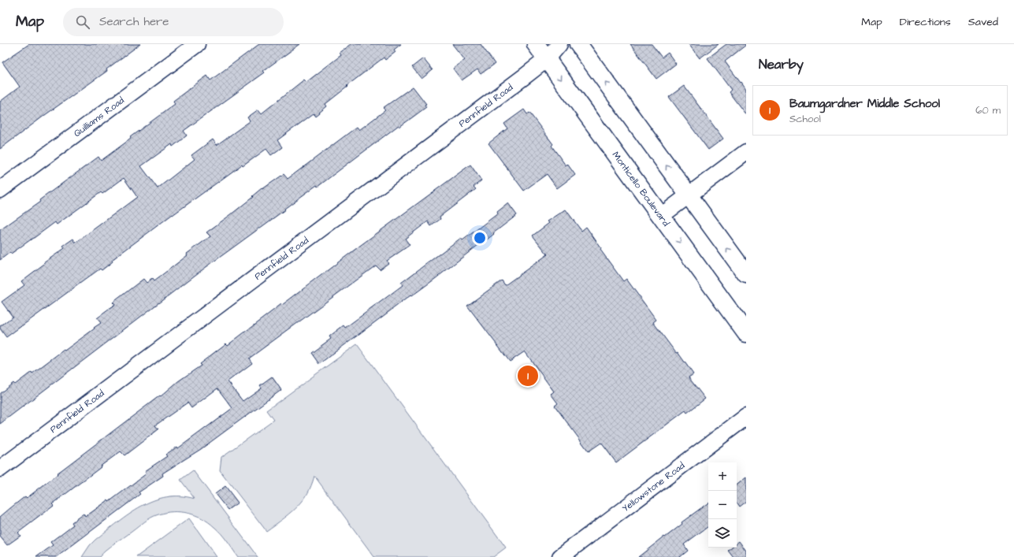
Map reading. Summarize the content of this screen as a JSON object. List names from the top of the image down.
{
  "streets": {
    "main road": ["Monticello Boulevard"],
    "street": ["Pennfield Road", "Quilliams Road", "Yellowstone Road"]
  },
  "crossings": [
    ["Pennfield Road", "Monticello Boulevard"]
  ],
  "page": {
    "header": "Map",
    "search": "Search here",
    "nav": ["Map", "Directions", "Saved"],
    "heading": "Nearby",
    "list": [
      {
        "mark": "1",
        "name": "Baumgardner Middle School",
        "note": "School",
        "value": "60 m"
      }
    ],
    "pins": "1",
    "map_buttons": ["+", "−"]
  }
}
